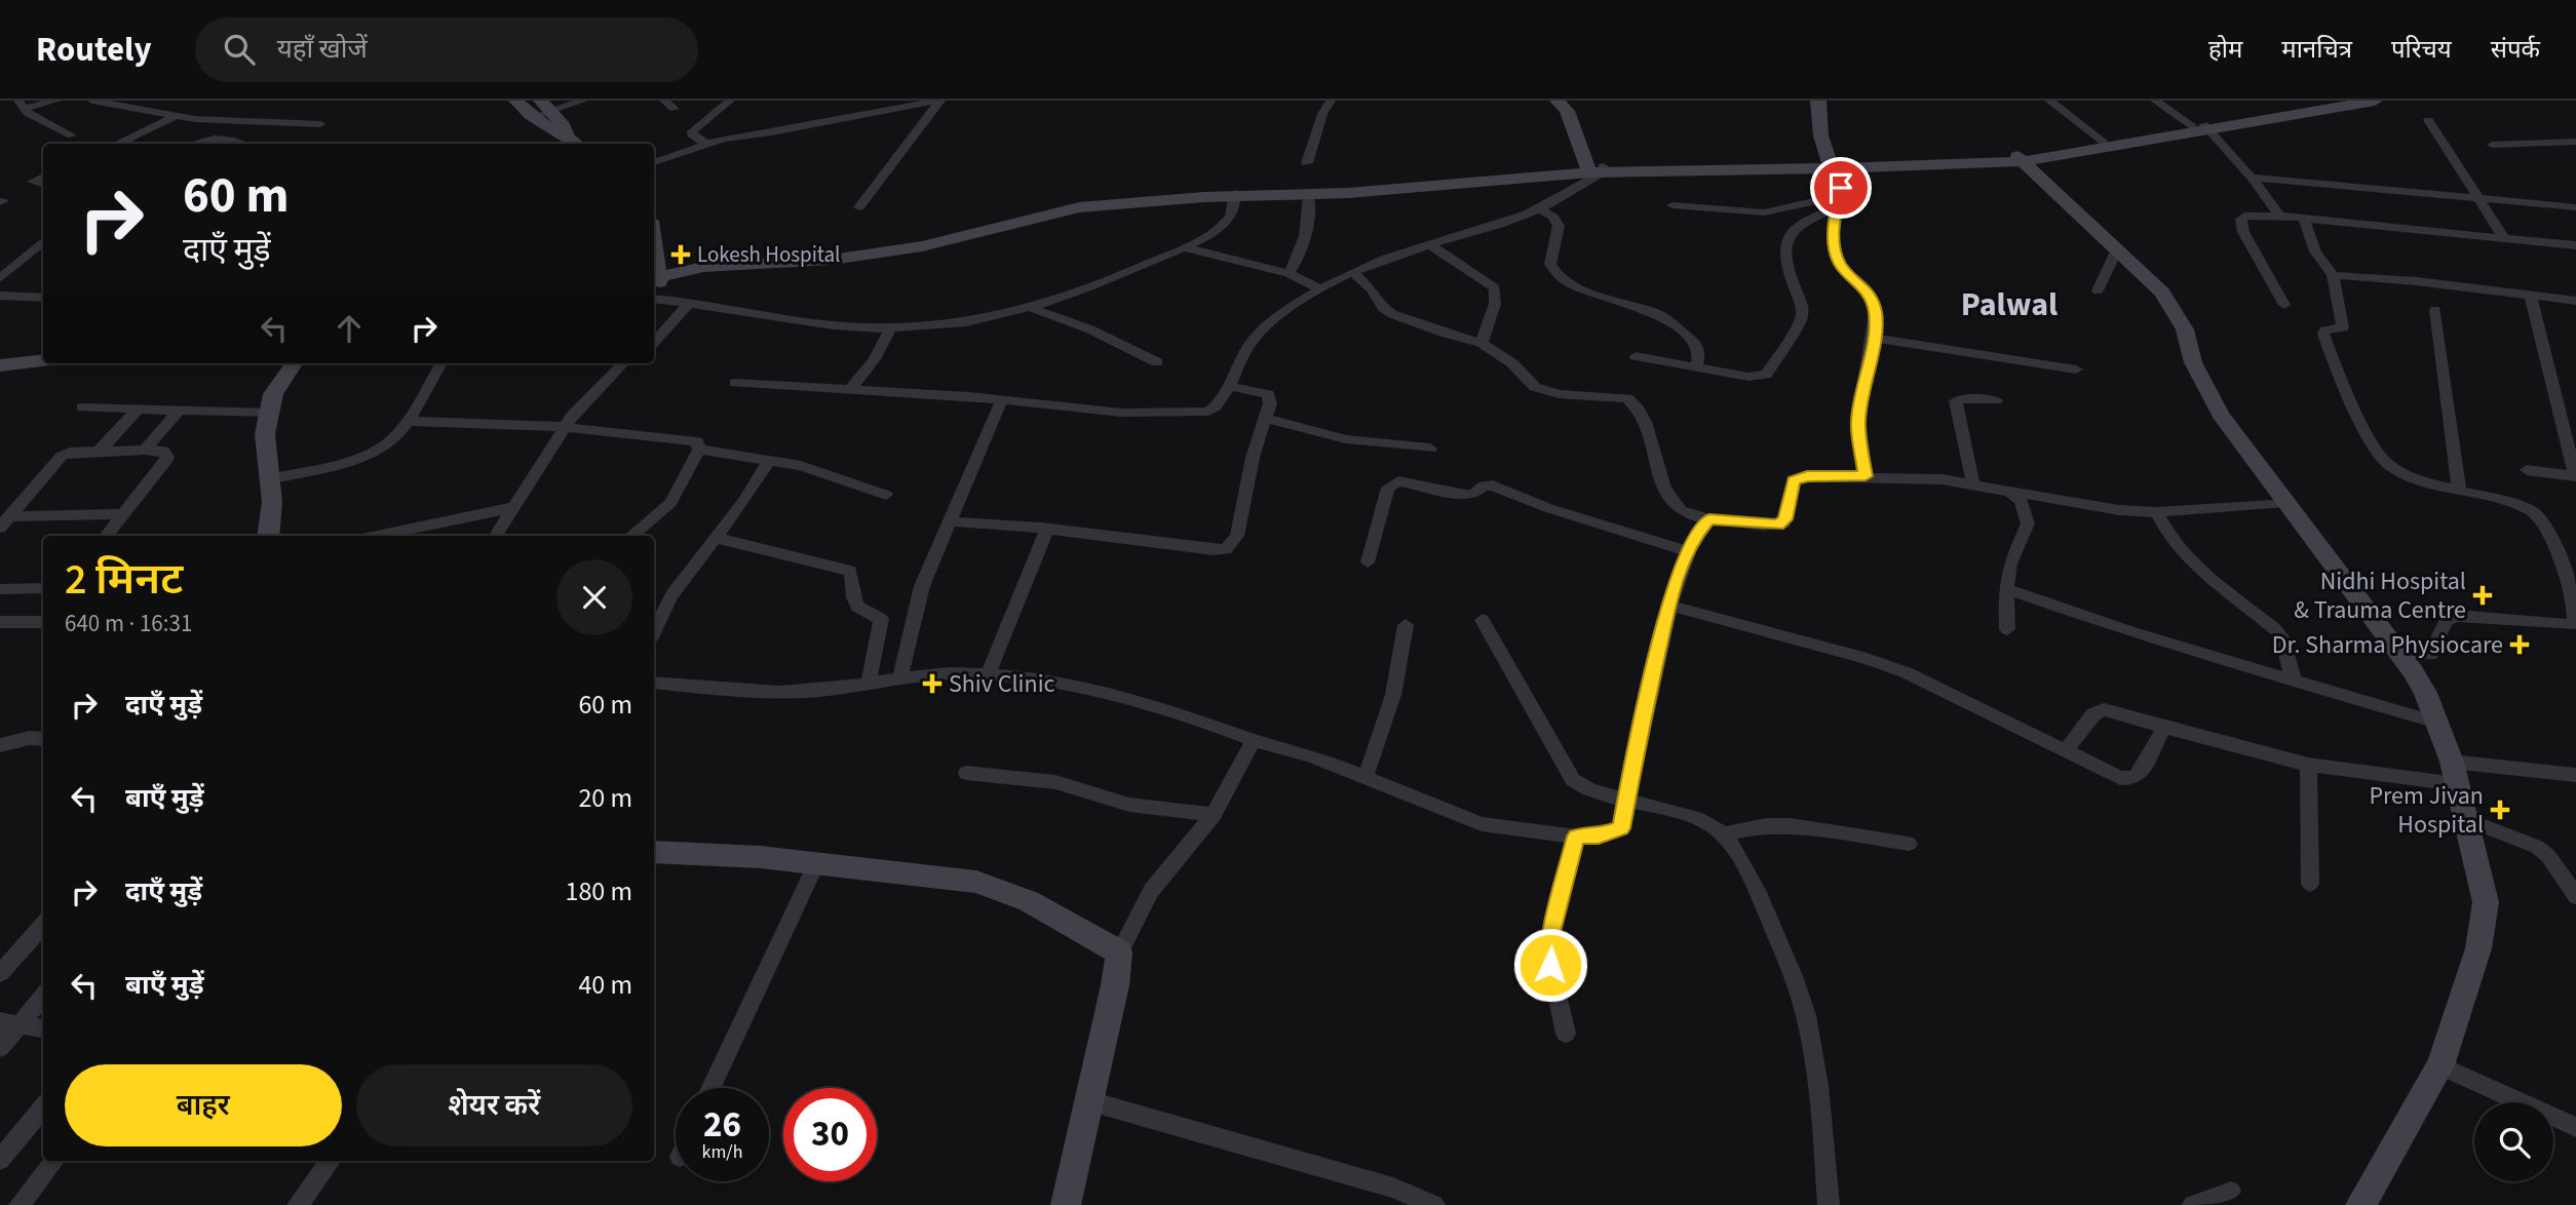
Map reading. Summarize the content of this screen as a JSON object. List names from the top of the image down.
{
  "districts": ["Palwal"],
  "places": {
    "health": [
      "Lokesh Hospital",
      "Nidhi Hospital & Trauma Centre",
      "Dr. Sharma Physiocare",
      "Shiv Clinic",
      "Prem Jivan Hospital"
    ]
  },
  "page": {
    "header": "Routely",
    "search": "यहाँ खोजें",
    "nav": [
      "होम",
      "मानचित्र",
      "परिचय",
      "संपर्क"
    ],
    "turn": ["60 m", "दाएँ मुड़ें"],
    "heading": ["2 मिनट", "640 m · 16:31"],
    "list": [
      {
        "name": "दाएँ मुड़ें",
        "value": "60 m"
      },
      {
        "name": "बाएँ मुड़ें",
        "value": "20 m"
      },
      {
        "name": "दाएँ मुड़ें",
        "value": "180 m"
      },
      {
        "name": "बाएँ मुड़ें",
        "value": "40 m"
      }
    ],
    "buttons": ["बाहर", "शेयर करें"],
    "speed": "26 km/h",
    "limit": "30"
  }
}
